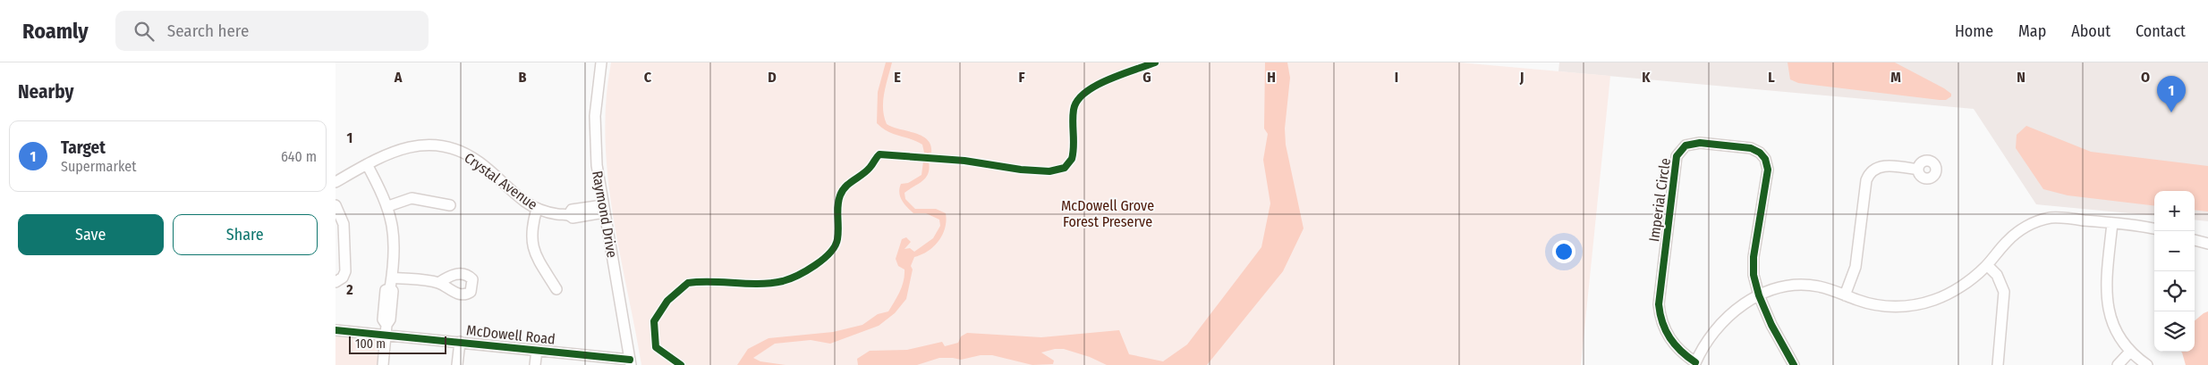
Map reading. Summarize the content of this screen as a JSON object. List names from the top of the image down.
{
  "streets": {
    "street": [
      "Crystal Avenue",
      "Imperial Circle",
      "Raymond Drive",
      "McDowell Road"
    ]
  },
  "crossings": [
    ["Crystal Avenue", "Raymond Drive"],
    ["Raymond Drive", "McDowell Road"]
  ],
  "parks": ["McDowell Grove Forest Preserve"],
  "scale_bar": "100 m",
  "page": {
    "header": "Roamly",
    "search": "Search here",
    "nav": [
      "Home",
      "Map",
      "About",
      "Contact"
    ],
    "heading": "Nearby",
    "pins": "1",
    "list": [
      {
        "mark": "1",
        "name": "Target",
        "note": "Supermarket",
        "value": "640 m"
      }
    ],
    "map_buttons": ["+", "−"],
    "buttons": ["Save", "Share"],
    "scale": "100 m"
  },
  "grid": {
    "columns": [
      "A",
      "B",
      "C",
      "D",
      "E",
      "F",
      "G",
      "H",
      "I",
      "J",
      "K",
      "L",
      "M",
      "N",
      "O"
    ],
    "rows": ["1", "2"]
  }
}
